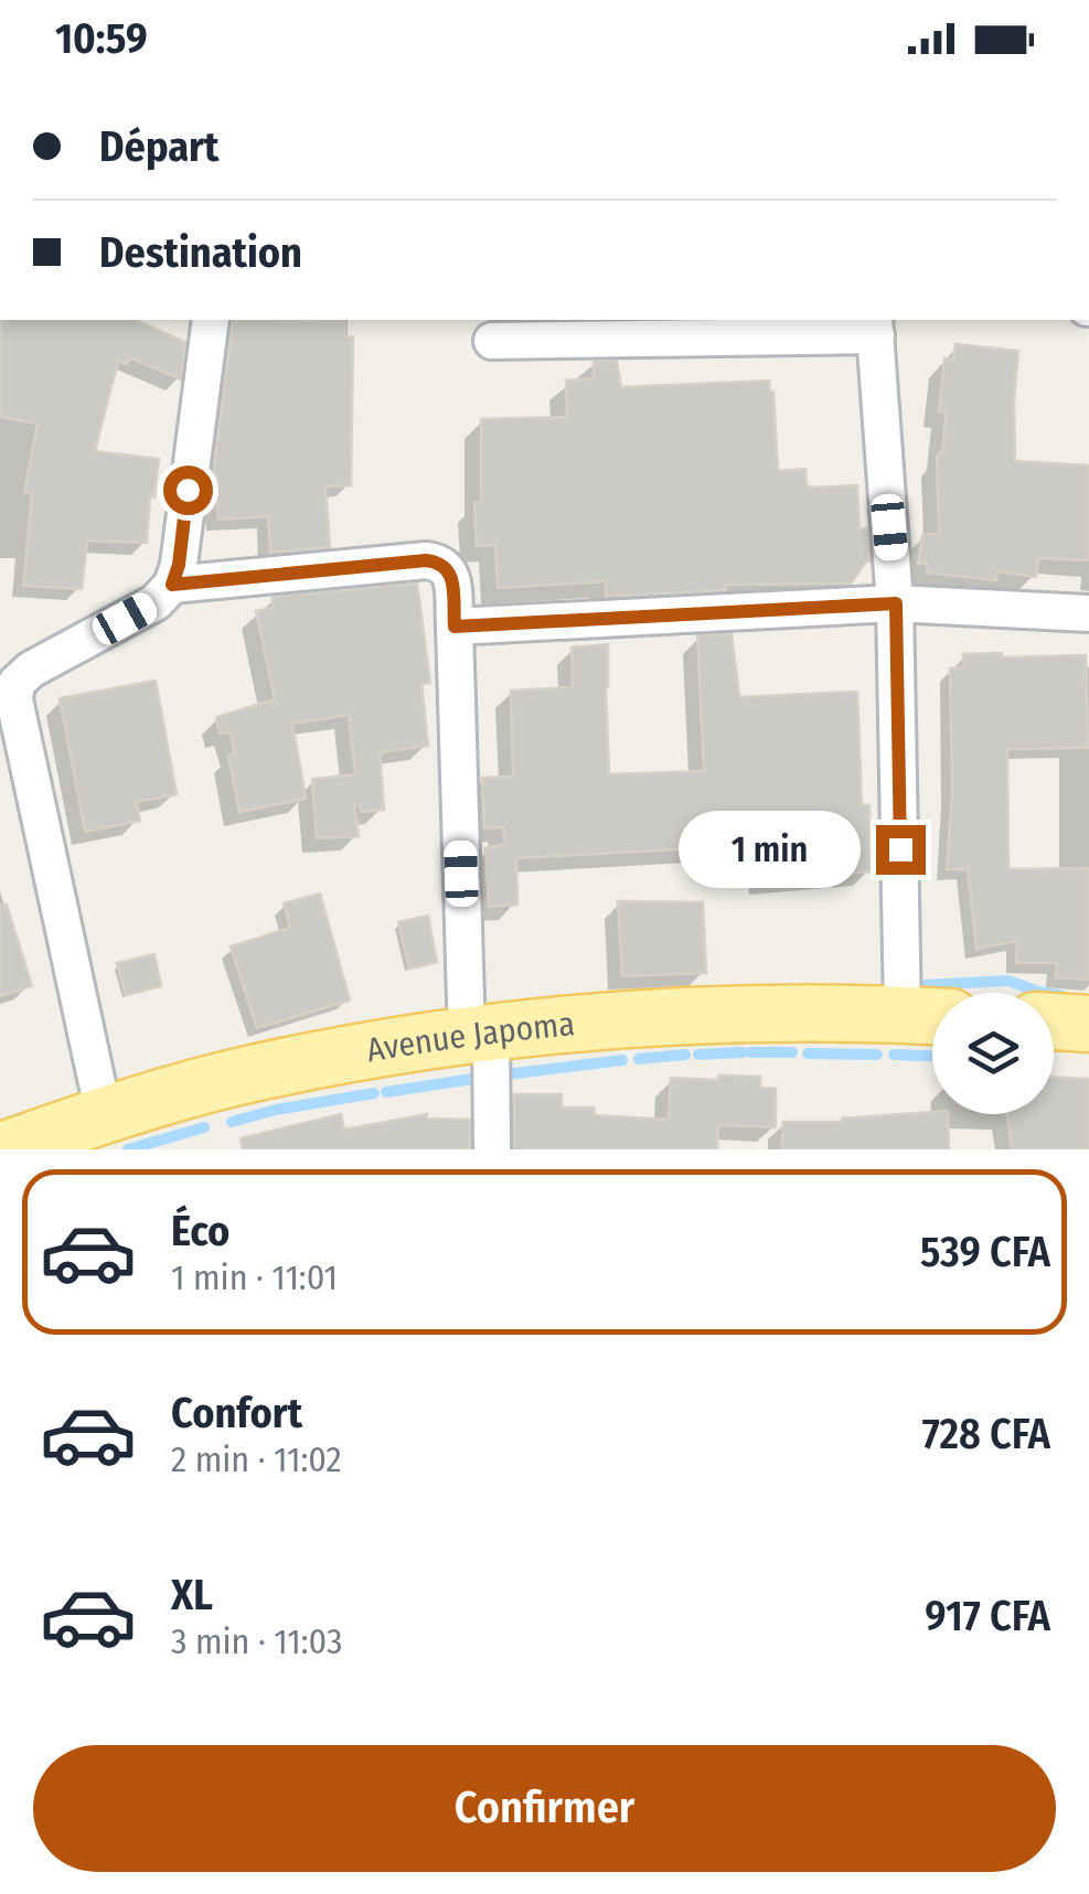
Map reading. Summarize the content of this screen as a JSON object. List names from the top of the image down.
{
  "streets": {
    "main road": ["Avenue Japoma"]
  },
  "page": {
    "status": "10:59",
    "banner": ["Départ", "Destination"],
    "bubble": "1 min",
    "list": [
      {
        "name": "Éco",
        "note": "1 min · 11:01",
        "value": "539 CFA"
      },
      {
        "name": "Confort",
        "note": "2 min · 11:02",
        "value": "728 CFA"
      },
      {
        "name": "XL",
        "note": "3 min · 11:03",
        "value": "917 CFA"
      }
    ],
    "buttons": "Confirmer"
  }
}
